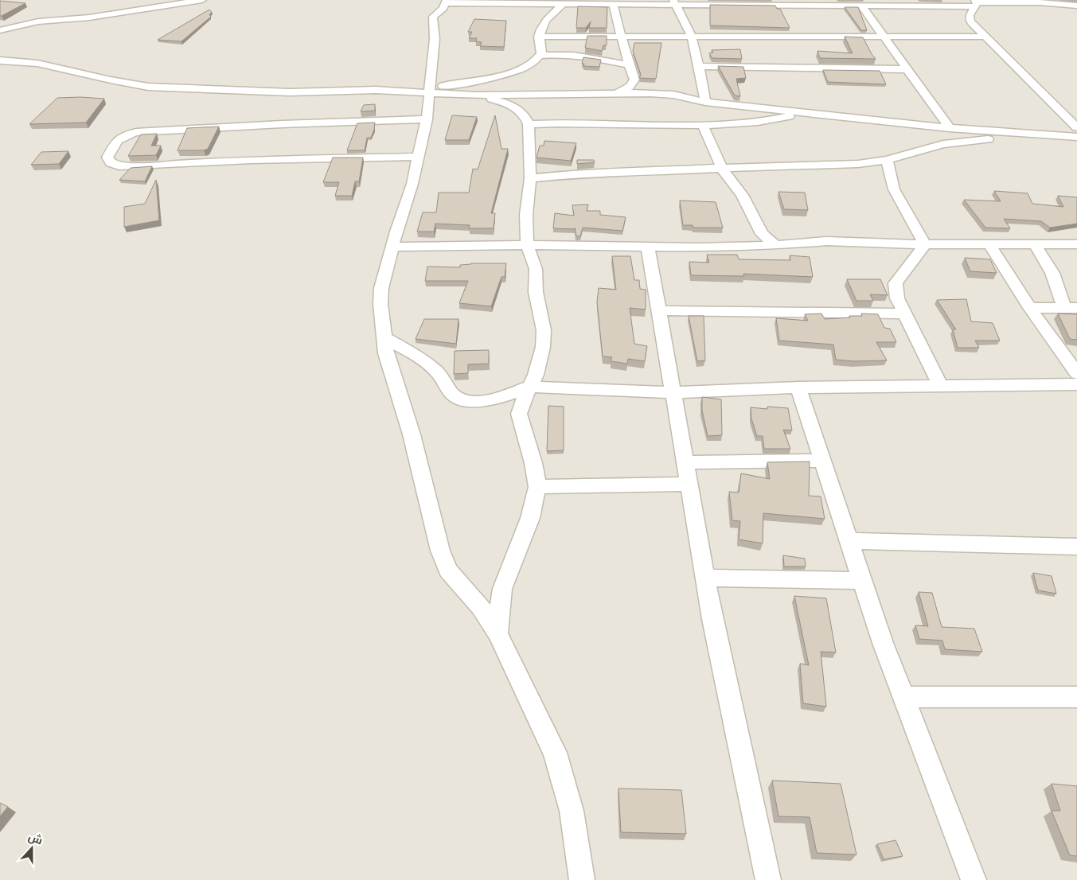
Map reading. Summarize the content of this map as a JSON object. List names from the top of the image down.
{
  "north": "top"
}
